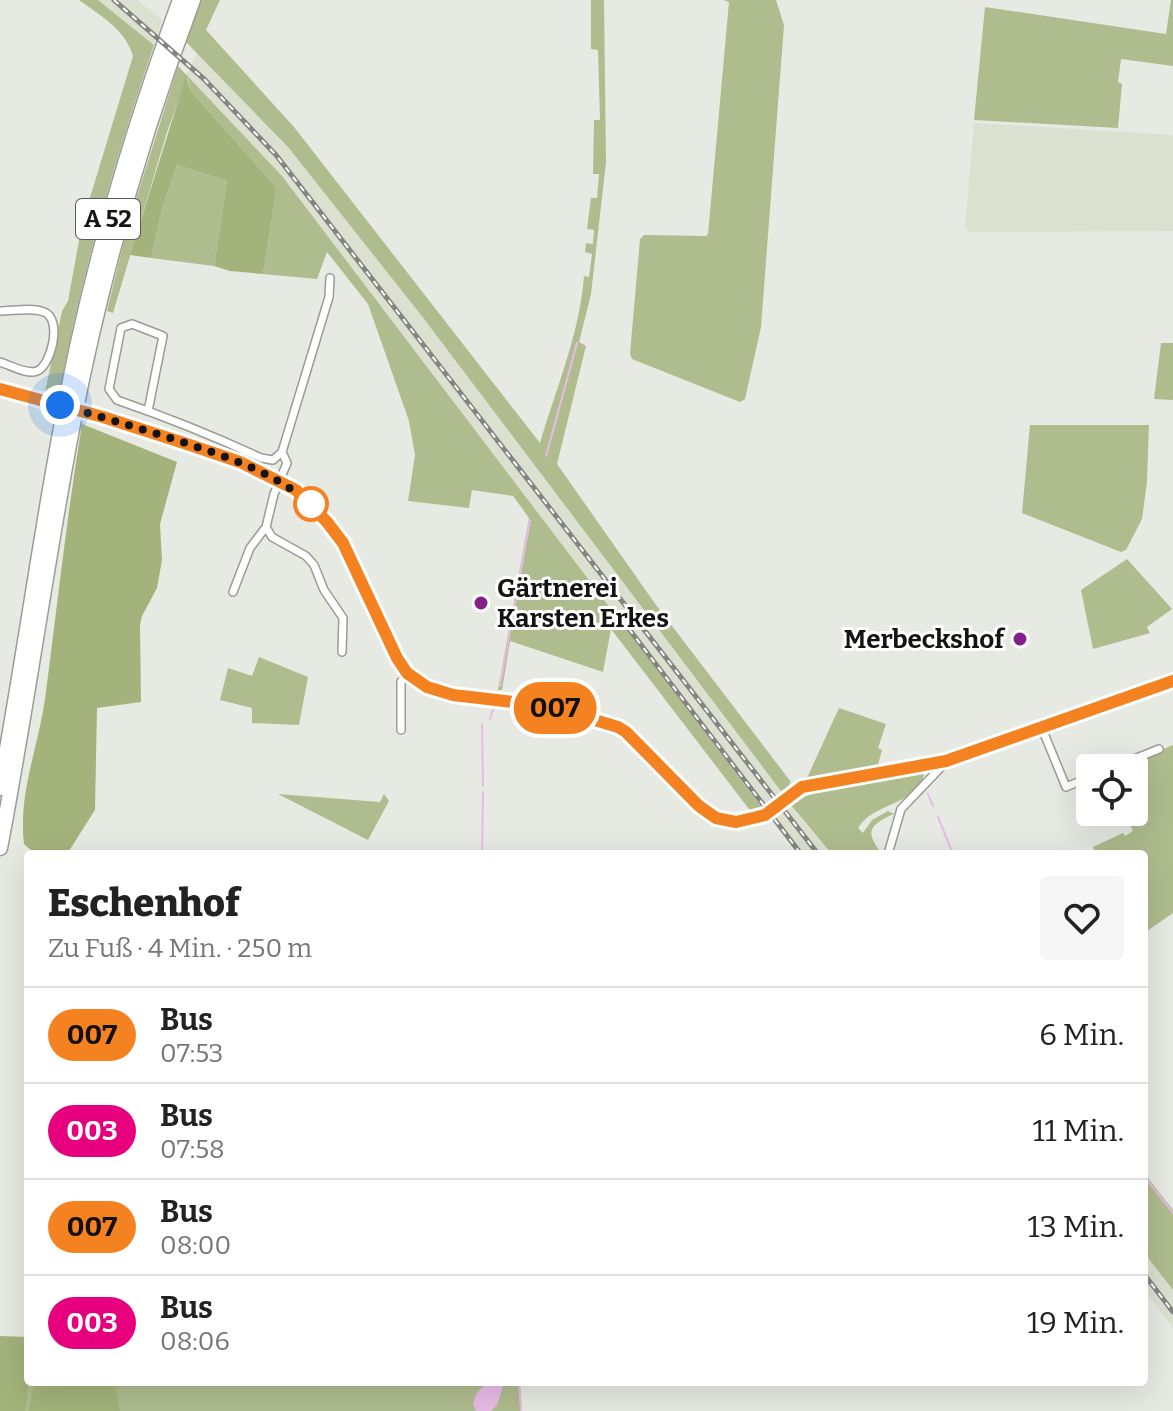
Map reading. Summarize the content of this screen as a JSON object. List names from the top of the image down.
{
  "streets": {
    "highway": ["A 52"]
  },
  "places": ["Gärtnerei Karsten Erkes", "Merbeckshof"],
  "lines": ["bus line 007"],
  "page": {
    "on_map": "007",
    "heading": ["Eschenhof", "Zu Fuß · 4 Min. · 250 m"],
    "list": [
      {
        "mark": "007",
        "name": "Bus",
        "note": "07:53",
        "value": "6 Min."
      },
      {
        "mark": "003",
        "name": "Bus",
        "note": "07:58",
        "value": "11 Min."
      },
      {
        "mark": "007",
        "name": "Bus",
        "note": "08:00",
        "value": "13 Min."
      },
      {
        "mark": "003",
        "name": "Bus",
        "note": "08:06",
        "value": "19 Min."
      }
    ]
  }
}
